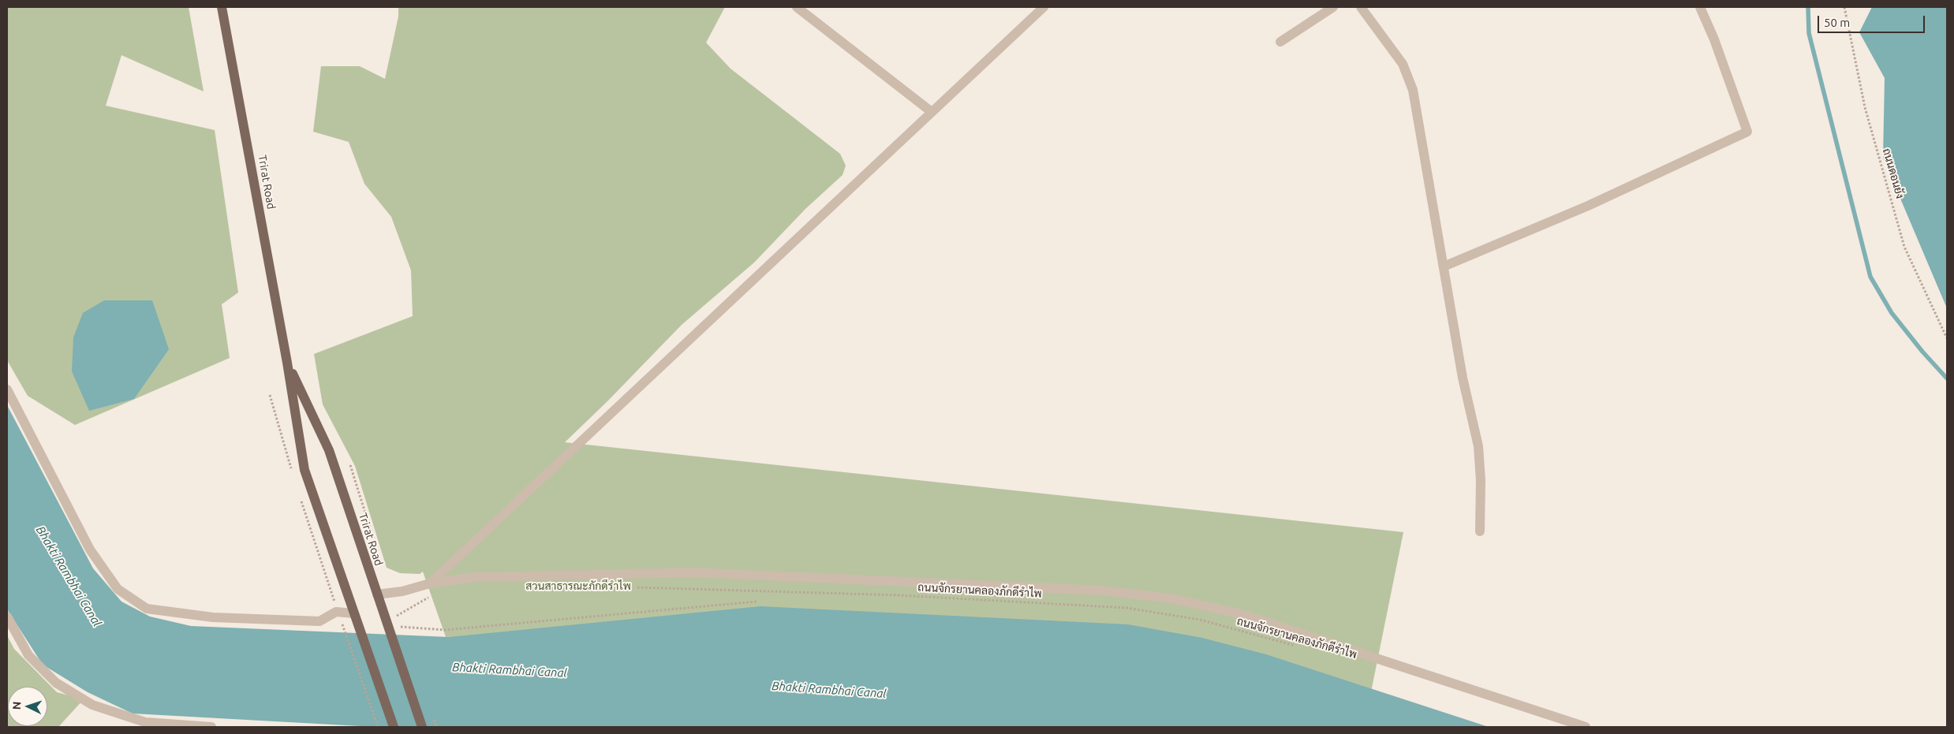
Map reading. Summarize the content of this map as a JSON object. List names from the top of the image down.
{
  "streets": {
    "main road": ["Trirat Road"],
    "path": ["ถนนดอนยัง", "ถนนจักรยานคลองภักดีรำไพ"]
  },
  "water": ["Bhakti Rambhai Canal"],
  "parks": ["สวนสาธารณะภักดีรำไพ"],
  "scale_bar": "50 m",
  "north": "left"
}
